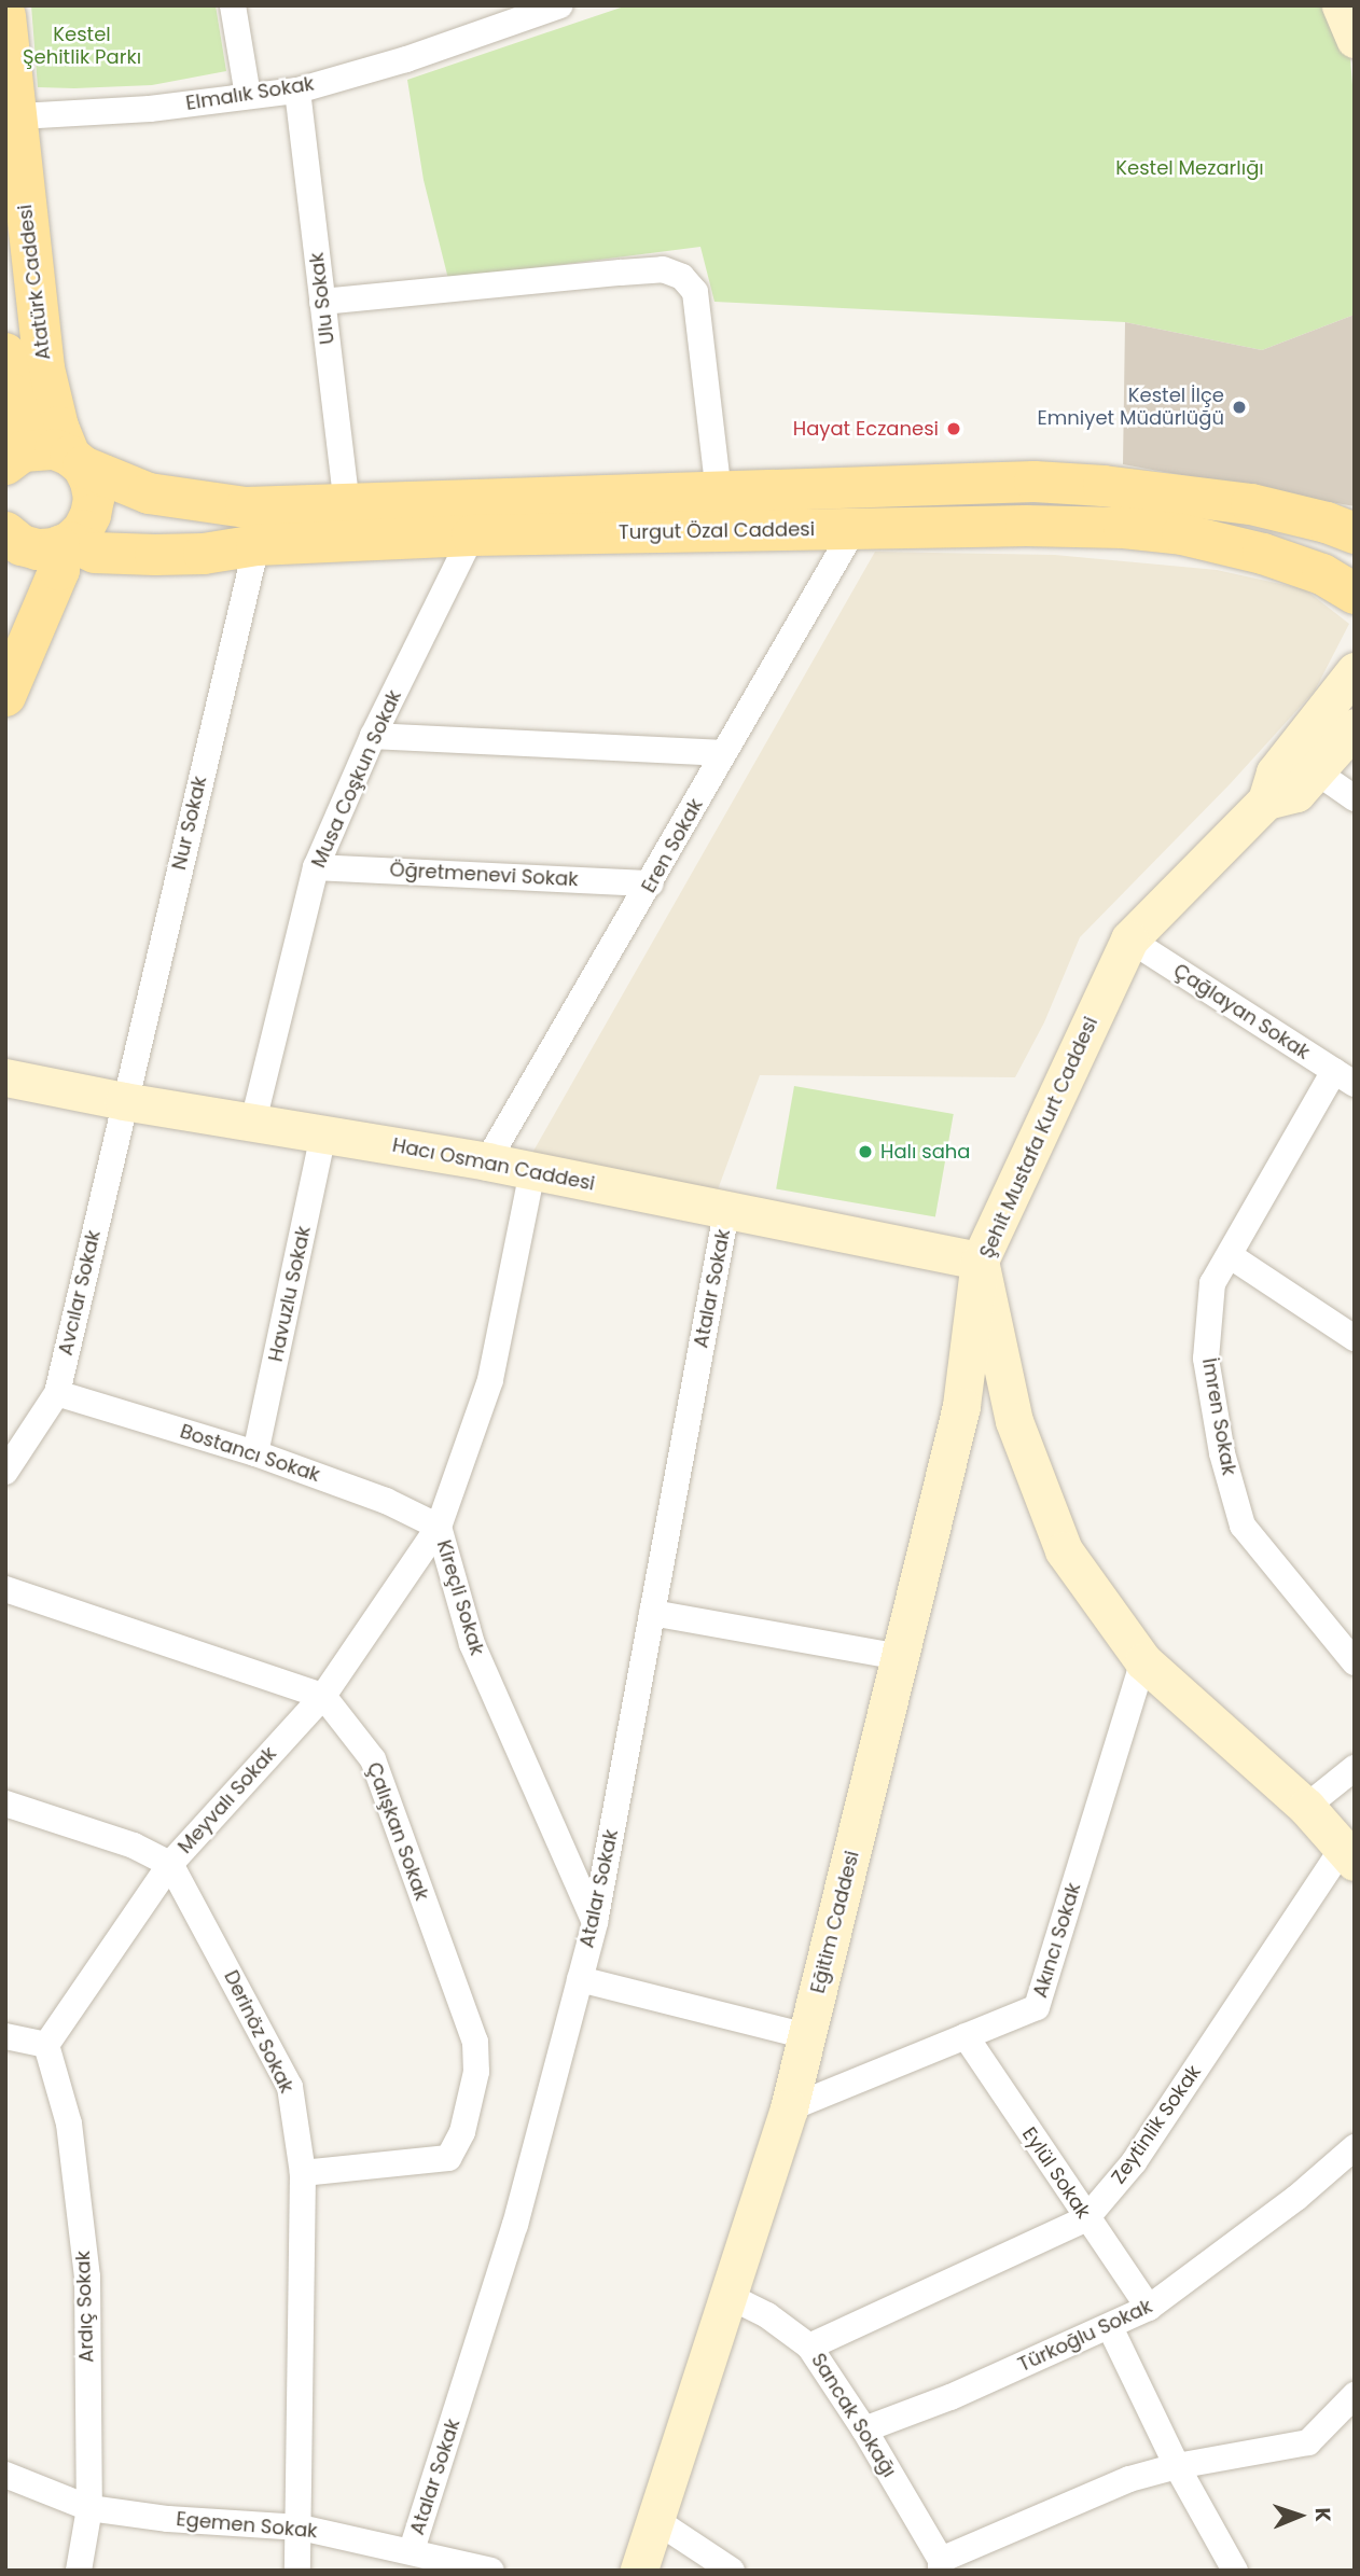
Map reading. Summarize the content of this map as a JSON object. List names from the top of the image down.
{
  "streets": {
    "main road": [
      "Atatürk Caddesi",
      "Turgut Özal Caddesi",
      "Şehit Mustafa Kurt Caddesi",
      "Hacı Osman Caddesi",
      "Eğitim Caddesi"
    ],
    "street": [
      "Elmalık Sokak",
      "Ulu Sokak",
      "Musa Coşkun Sokak",
      "Nur Sokak",
      "Eren Sokak",
      "Öğretmenevi Sokak",
      "Çağlayan Sokak",
      "Atalar Sokak",
      "Avcılar Sokak",
      "Havuzlu Sokak",
      "İmren Sokak",
      "Bostancı Sokak",
      "Kireçli Sokak",
      "Meyvalı Sokak",
      "Çalışkan Sokak",
      "Akıncı Sokak",
      "Derinöz Sokak",
      "Zeytinlik Sokak",
      "Eylül Sokak",
      "Ardıç Sokak",
      "Türkoğlu Sokak",
      "Sancak Sokağı",
      "Egemen Sokak"
    ]
  },
  "crossings": [
    ["Elmalık Sokak", "Atatürk Caddesi"],
    ["Elmalık Sokak", "Ulu Sokak"],
    ["Atatürk Caddesi", "Turgut Özal Caddesi"],
    ["Ulu Sokak", "Turgut Özal Caddesi"],
    ["Turgut Özal Caddesi", "Musa Coşkun Sokak"],
    ["Turgut Özal Caddesi", "Nur Sokak"],
    ["Turgut Özal Caddesi", "Eren Sokak"],
    ["Musa Coşkun Sokak", "Öğretmenevi Sokak"],
    ["Musa Coşkun Sokak", "Hacı Osman Caddesi"],
    ["Nur Sokak", "Hacı Osman Caddesi"],
    ["Nur Sokak", "Avcılar Sokak"],
    ["Eren Sokak", "Öğretmenevi Sokak"],
    ["Eren Sokak", "Hacı Osman Caddesi"],
    ["Çağlayan Sokak", "Şehit Mustafa Kurt Caddesi"],
    ["Çağlayan Sokak", "İmren Sokak"],
    ["Şehit Mustafa Kurt Caddesi", "Hacı Osman Caddesi"],
    ["Şehit Mustafa Kurt Caddesi", "Eğitim Caddesi"],
    ["Şehit Mustafa Kurt Caddesi", "Akıncı Sokak"],
    ["Şehit Mustafa Kurt Caddesi", "Zeytinlik Sokak"],
    ["Hacı Osman Caddesi", "Atalar Sokak"],
    ["Hacı Osman Caddesi", "Avcılar Sokak"],
    ["Hacı Osman Caddesi", "Havuzlu Sokak"],
    ["Hacı Osman Caddesi", "Kireçli Sokak"],
    ["Hacı Osman Caddesi", "Eğitim Caddesi"],
    ["Atalar Sokak", "Kireçli Sokak"],
    ["Atalar Sokak", "Egemen Sokak"],
    ["Avcılar Sokak", "Bostancı Sokak"],
    ["Havuzlu Sokak", "Bostancı Sokak"],
    ["Bostancı Sokak", "Kireçli Sokak"],
    ["Bostancı Sokak", "Meyvalı Sokak"],
    ["Kireçli Sokak", "Meyvalı Sokak"],
    ["Meyvalı Sokak", "Çalışkan Sokak"],
    ["Meyvalı Sokak", "Derinöz Sokak"],
    ["Meyvalı Sokak", "Ardıç Sokak"],
    ["Çalışkan Sokak", "Derinöz Sokak"],
    ["Eğitim Caddesi", "Akıncı Sokak"],
    ["Eğitim Caddesi", "Sancak Sokağı"],
    ["Akıncı Sokak", "Eylül Sokak"],
    ["Derinöz Sokak", "Egemen Sokak"],
    ["Zeytinlik Sokak", "Eylül Sokak"],
    ["Zeytinlik Sokak", "Sancak Sokağı"],
    ["Eylül Sokak", "Türkoğlu Sokak"],
    ["Ardıç Sokak", "Egemen Sokak"],
    ["Türkoğlu Sokak", "Sancak Sokağı"]
  ],
  "parks": ["Kestel Şehitlik Parkı", "Kestel Mezarlığı"],
  "places": ["Kestel İlçe Emniyet Müdürlüğü", "Hayat Eczanesi", "Halı saha"],
  "north": "right"
}
